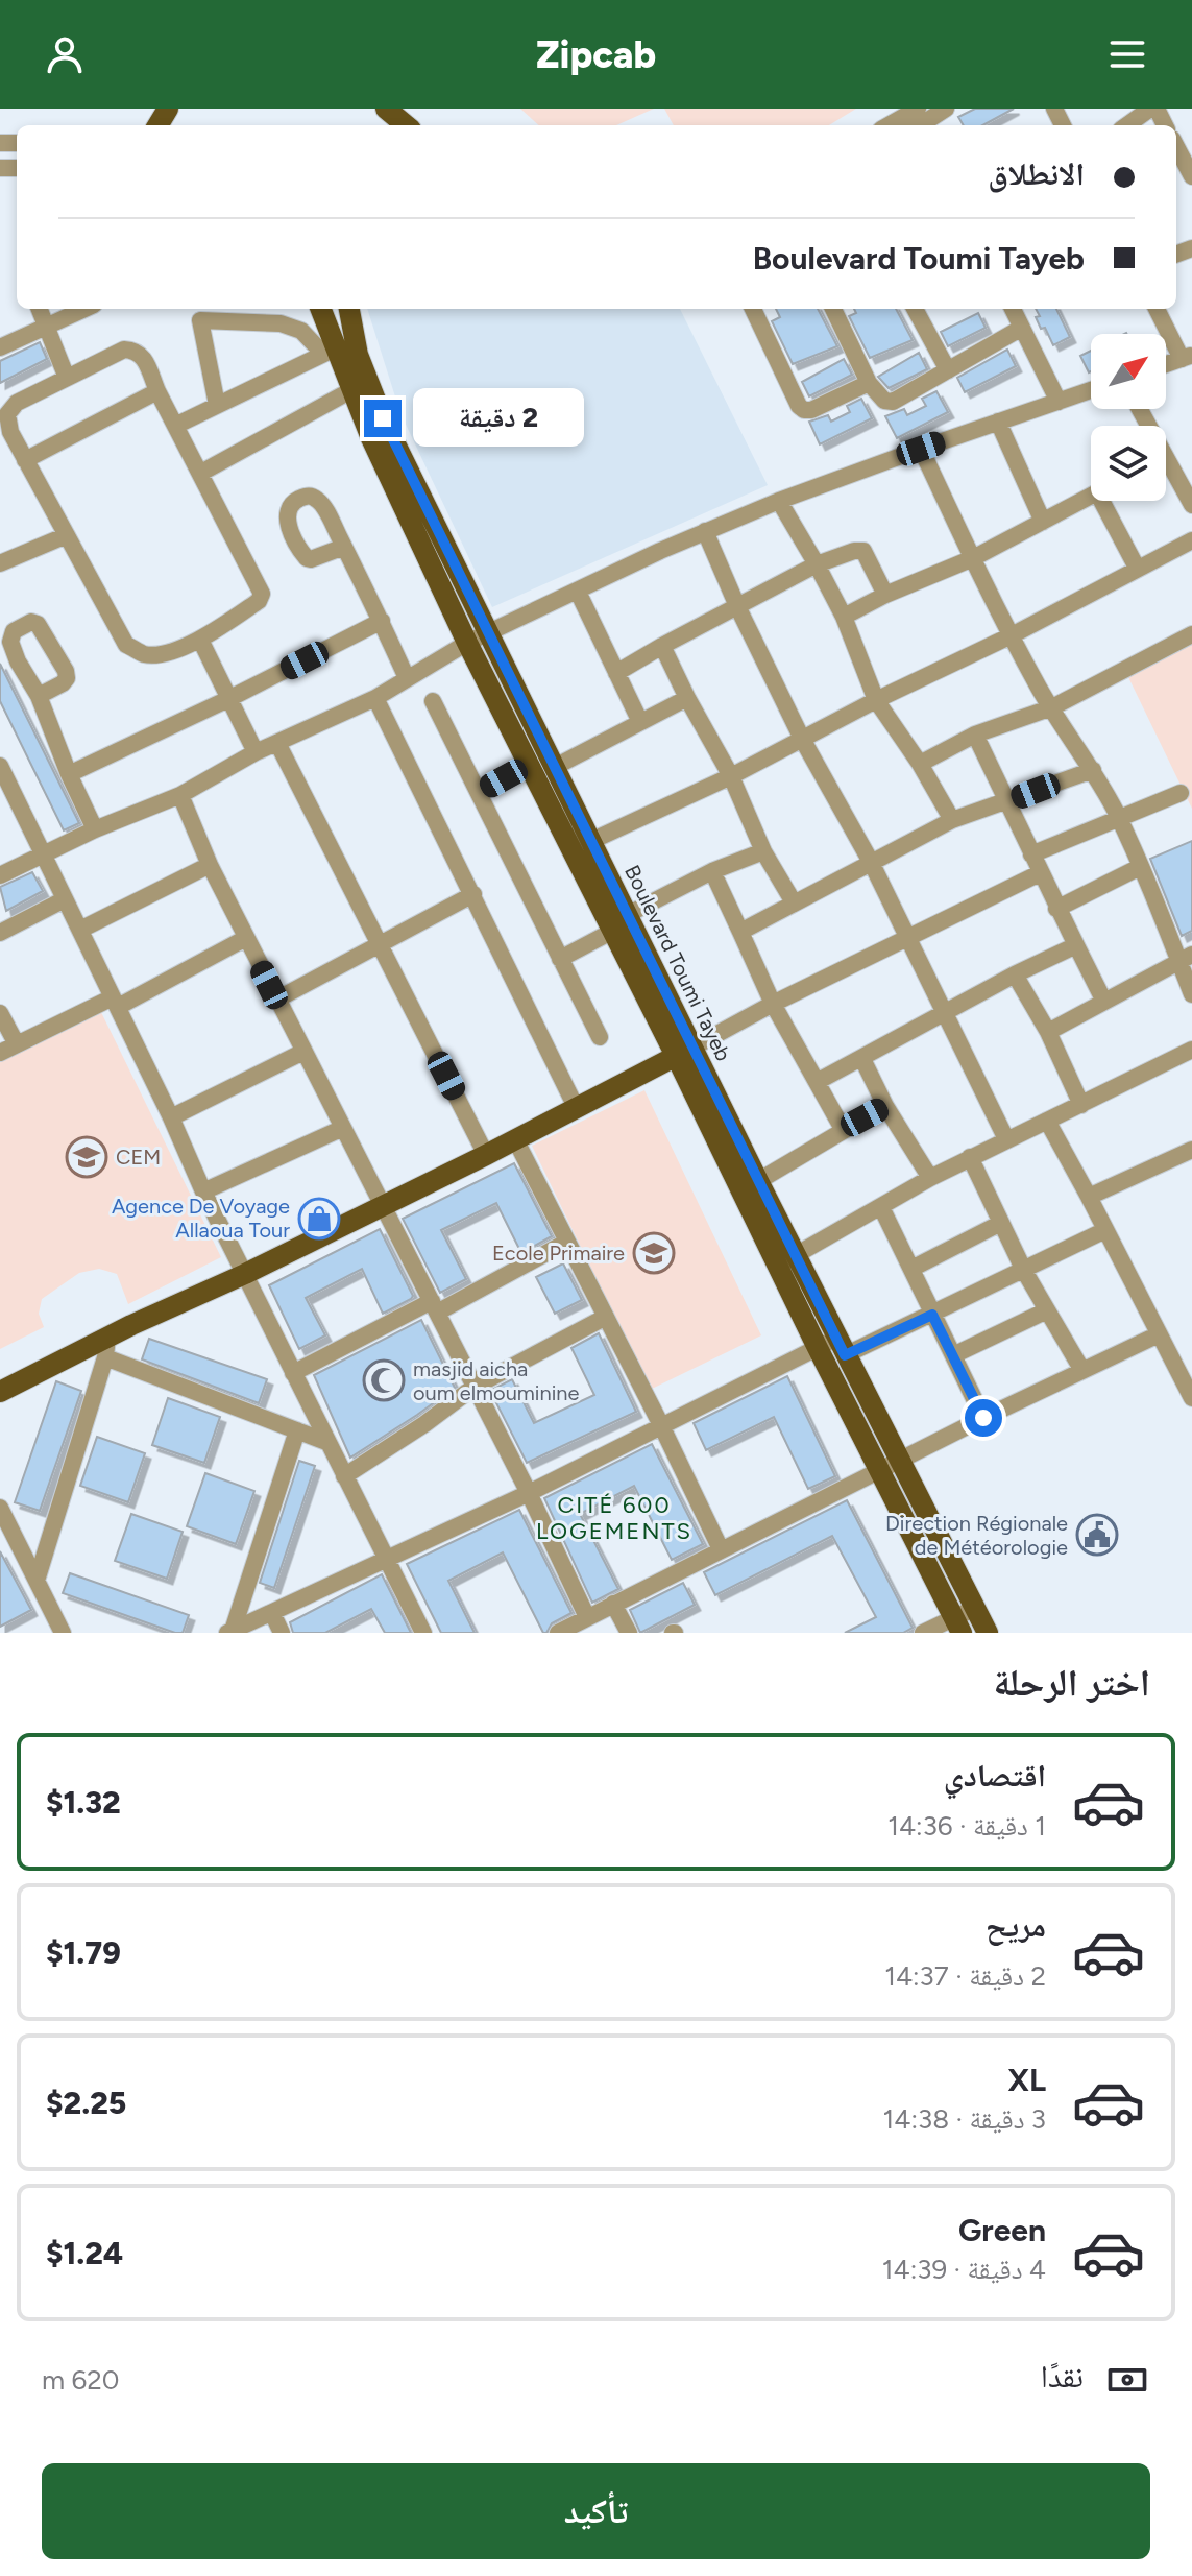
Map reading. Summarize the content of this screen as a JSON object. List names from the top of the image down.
{
  "streets": {
    "main road": ["Boulevard Toumi Tayeb"]
  },
  "districts": ["CITÉ 600 LOGEMENTS"],
  "places": {
    "school or university": ["CEM", "Ecole Primaire"],
    "shop": ["Agence De Voyage Allaoua Tour"],
    "mosque": ["masjid aicha oum elmouminine"],
    "public building": ["Direction Régionale de Météorologie"]
  },
  "north": "top right",
  "page": {
    "header": "Zipcab",
    "banner": ["الانطلاق", "Boulevard Toumi Tayeb"],
    "bubble": "2 دقيقة",
    "heading": "اختر الرحلة",
    "list": [
      {
        "name": "اقتصادي",
        "note": "1 دقيقة · 14:36",
        "value": "$1.32"
      },
      {
        "name": "مريح",
        "note": "2 دقيقة · 14:37",
        "value": "$1.79"
      },
      {
        "name": "XL",
        "note": "3 دقيقة · 14:38",
        "value": "$2.25"
      },
      {
        "name": "Green",
        "note": "4 دقيقة · 14:39",
        "value": "$1.24"
      }
    ],
    "pay": ["نقدًا", "620 m"],
    "buttons": "تأكيد"
  }
}
